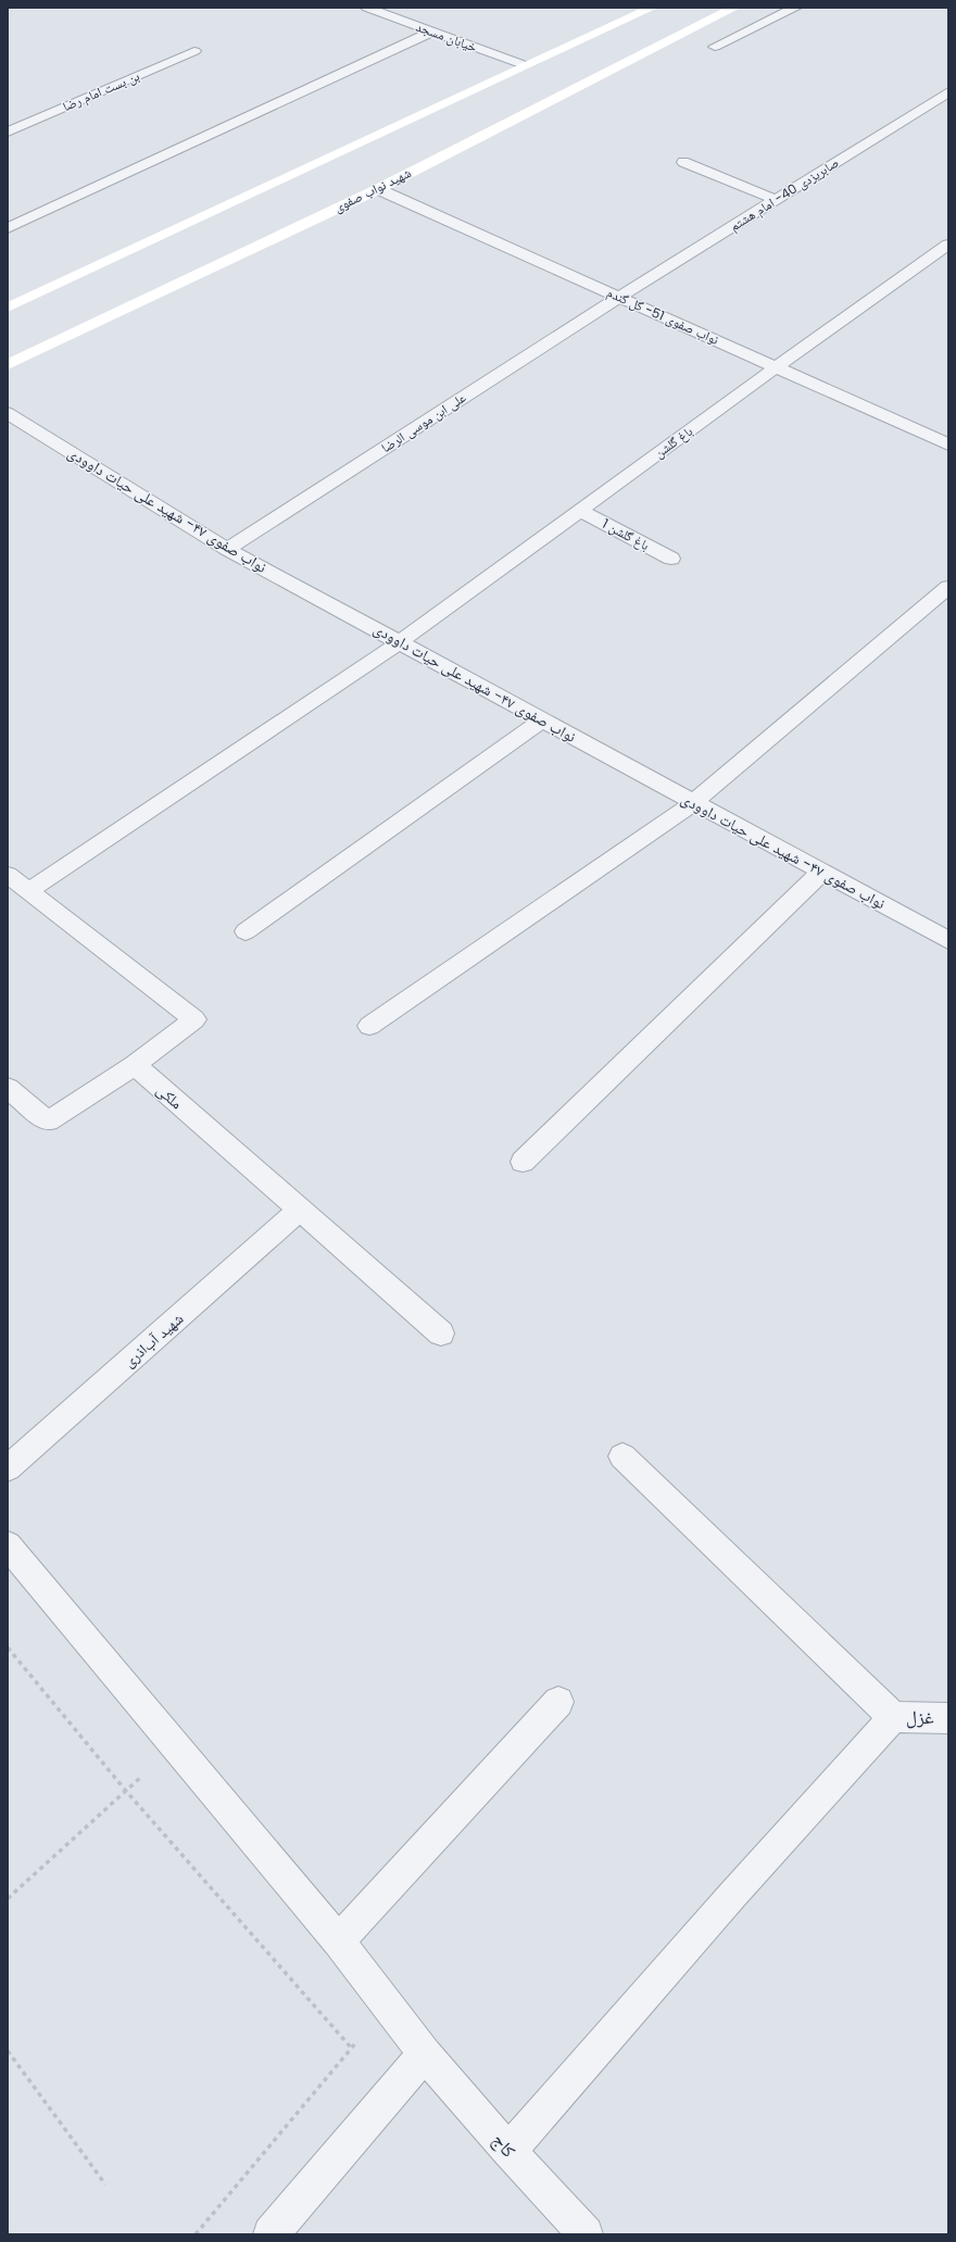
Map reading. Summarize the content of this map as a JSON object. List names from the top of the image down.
{
  "streets": {
    "main road": ["شهید نواب صفوی"],
    "street": [
      "خیابان مسجد",
      "بن بست امام رضا",
      "صابریزدی 40- امام هشتم",
      "نواب صفوی 51- گل گندم",
      "علی ابن موسی الرضا",
      "باغ گلشن",
      "نواب صفوی ۴۷- شهید علی حیات داوودی",
      "باغ گلشن 1",
      "ملکی",
      "شهید‌ آب‌اذری",
      "غزل",
      "کاج"
    ]
  },
  "crossings": [
    ["شهید نواب صفوی", "نواب صفوی 51- گل گندم"],
    ["صابریزدی 40- امام هشتم", "نواب صفوی 51- گل گندم"],
    ["صابریزدی 40- امام هشتم", "علی ابن موسی الرضا"],
    ["نواب صفوی 51- گل گندم", "علی ابن موسی الرضا"],
    ["نواب صفوی 51- گل گندم", "باغ گلشن"],
    ["علی ابن موسی الرضا", "نواب صفوی ۴۷- شهید علی حیات داوودی"],
    ["باغ گلشن", "نواب صفوی ۴۷- شهید علی حیات داوودی"],
    ["باغ گلشن", "باغ گلشن 1"],
    ["ملکی", "شهید‌ آب‌اذری"]
  ]
}
